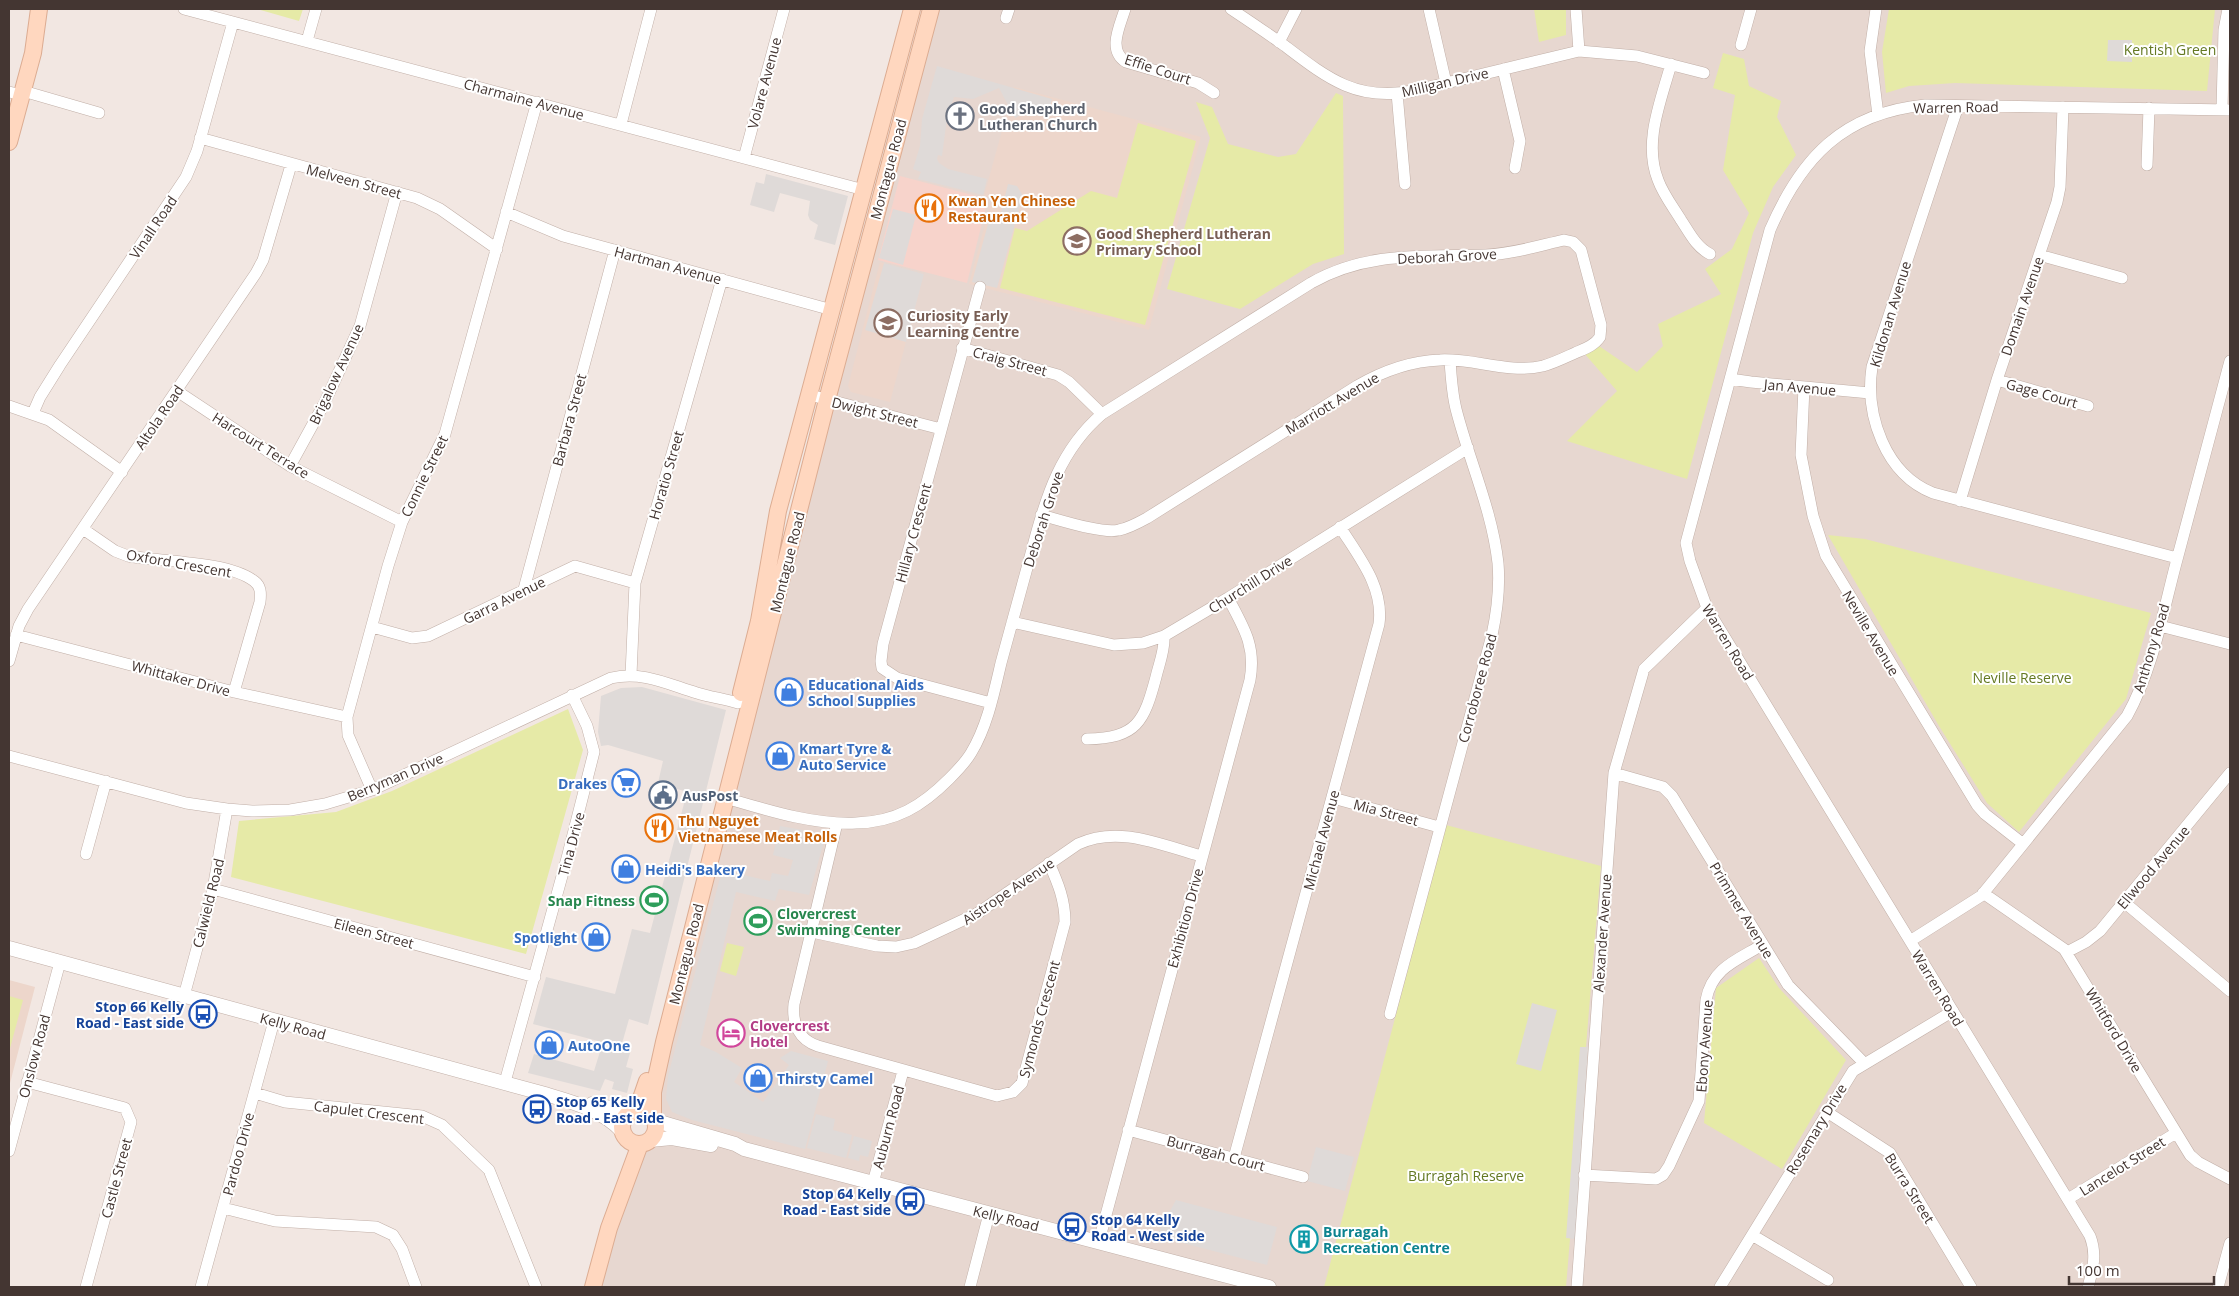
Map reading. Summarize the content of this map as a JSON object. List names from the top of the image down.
{
  "streets": {
    "main road": ["Montague Road"],
    "street": [
      "Effie Court",
      "Milligan Drive",
      "Volare Avenue",
      "Charmaine Avenue",
      "Warren Road",
      "Melveen Street",
      "Vinall Road",
      "Deborah Grove",
      "Hartman Avenue",
      "Domain Avenue",
      "Kildonan Avenue",
      "Craig Street",
      "Brigalow Avenue",
      "Jan Avenue",
      "Gage Court",
      "Marriott Avenue",
      "Dwight Street",
      "Altola Road",
      "Barbara Street",
      "Harcourt Terrace",
      "Horatio Street",
      "Connie Street",
      "Hillary Crescent",
      "Oxford Crescent",
      "Churchill Drive",
      "Garra Avenue",
      "Neville Avenue",
      "Anthony Road",
      "Whittaker Drive",
      "Corroboree Road",
      "Berryman Drive",
      "Mia Street",
      "Michael Avenue",
      "Tina Drive",
      "Ellwood Avenue",
      "Aistrope Avenue",
      "Calwield Road",
      "Primmer Avenue",
      "Exhibition Drive",
      "Eileen Street",
      "Alexander Avenue",
      "Symonds Crescent",
      "Kelly Road",
      "Whitford Drive",
      "Ebony Avenue",
      "Onslow Road",
      "Capulet Crescent",
      "Auburn Road",
      "Rosemary Drive",
      "Burragah Court",
      "Pardoo Drive",
      "Lancelot Street",
      "Castle Street",
      "Burra Street"
    ]
  },
  "crossings": [
    ["Volare Avenue", "Charmaine Avenue"],
    ["Charmaine Avenue", "Montague Road"],
    ["Charmaine Avenue", "Vinall Road"],
    ["Charmaine Avenue", "Connie Street"],
    ["Warren Road", "Domain Avenue"],
    ["Warren Road", "Kildonan Avenue"],
    ["Warren Road", "Jan Avenue"],
    ["Warren Road", "Anthony Road"],
    ["Warren Road", "Alexander Avenue"],
    ["Warren Road", "Rosemary Drive"],
    ["Warren Road", "Lancelot Street"],
    ["Montague Road", "Deborah Grove"],
    ["Montague Road", "Hartman Avenue"],
    ["Montague Road", "Dwight Street"],
    ["Montague Road", "Berryman Drive"],
    ["Montague Road", "Kelly Road"],
    ["Melveen Street", "Vinall Road"],
    ["Melveen Street", "Brigalow Avenue"],
    ["Melveen Street", "Altola Road"],
    ["Melveen Street", "Connie Street"],
    ["Deborah Grove", "Craig Street"],
    ["Deborah Grove", "Marriott Avenue"],
    ["Deborah Grove", "Hillary Crescent"],
    ["Deborah Grove", "Churchill Drive"],
    ["Deborah Grove", "Symonds Crescent"],
    ["Hartman Avenue", "Barbara Street"],
    ["Hartman Avenue", "Horatio Street"],
    ["Hartman Avenue", "Connie Street"],
    ["Domain Avenue", "Kildonan Avenue"],
    ["Domain Avenue", "Gage Court"],
    ["Kildonan Avenue", "Jan Avenue"],
    ["Kildonan Avenue", "Anthony Road"],
    ["Craig Street", "Hillary Crescent"],
    ["Brigalow Avenue", "Harcourt Terrace"],
    ["Jan Avenue", "Neville Avenue"],
    ["Marriott Avenue", "Corroboree Road"],
    ["Dwight Street", "Hillary Crescent"],
    ["Altola Road", "Harcourt Terrace"],
    ["Altola Road", "Oxford Crescent"],
    ["Altola Road", "Whittaker Drive"],
    ["Barbara Street", "Garra Avenue"],
    ["Harcourt Terrace", "Connie Street"],
    ["Horatio Street", "Garra Avenue"],
    ["Horatio Street", "Berryman Drive"],
    ["Connie Street", "Garra Avenue"],
    ["Connie Street", "Whittaker Drive"],
    ["Connie Street", "Berryman Drive"],
    ["Oxford Crescent", "Whittaker Drive"],
    ["Churchill Drive", "Corroboree Road"],
    ["Churchill Drive", "Michael Avenue"],
    ["Churchill Drive", "Exhibition Drive"],
    ["Neville Avenue", "Anthony Road"],
    ["Anthony Road", "Whitford Drive"],
    ["Corroboree Road", "Mia Street"],
    ["Berryman Drive", "Tina Drive"],
    ["Berryman Drive", "Calwield Road"],
    ["Mia Street", "Michael Avenue"],
    ["Michael Avenue", "Burragah Court"],
    ["Tina Drive", "Eileen Street"],
    ["Tina Drive", "Kelly Road"],
    ["Ellwood Avenue", "Whitford Drive"],
    ["Aistrope Avenue", "Exhibition Drive"],
    ["Aistrope Avenue", "Symonds Crescent"],
    ["Calwield Road", "Eileen Street"],
    ["Calwield Road", "Kelly Road"],
    ["Primmer Avenue", "Alexander Avenue"],
    ["Primmer Avenue", "Ebony Avenue"],
    ["Primmer Avenue", "Rosemary Drive"],
    ["Exhibition Drive", "Kelly Road"],
    ["Exhibition Drive", "Burragah Court"],
    ["Alexander Avenue", "Ebony Avenue"],
    ["Symonds Crescent", "Auburn Road"],
    ["Kelly Road", "Onslow Road"],
    ["Kelly Road", "Auburn Road"],
    ["Kelly Road", "Pardoo Drive"],
    ["Whitford Drive", "Lancelot Street"],
    ["Onslow Road", "Castle Street"],
    ["Capulet Crescent", "Pardoo Drive"],
    ["Rosemary Drive", "Burra Street"]
  ],
  "parks": ["Kentish Green", "Neville Reserve", "Burragah Reserve"],
  "places": {
    "church": ["Good Shepherd Lutheran Church"],
    "restaurant": ["Kwan Yen Chinese Restaurant", "Thu Nguyet Vietnamese Meat Rolls"],
    "school or university": ["Good Shepherd Lutheran Primary School", "Curiosity Early Learning Centre"],
    "shop": [
      "Educational Aids School Supplies",
      "Kmart Tyre & Auto Service",
      "Heidi's Bakery",
      "Spotlight",
      "AutoOne",
      "Thirsty Camel"
    ],
    "supermarket": ["Drakes"],
    "public building": ["AusPost"],
    "sports": ["Snap Fitness", "Clovercrest Swimming Center"],
    "bus stop": [
      "Stop 66 Kelly Road - East side",
      "Stop 65 Kelly Road - East side",
      "Stop 64 Kelly Road - East side",
      "Stop 64 Kelly Road - West side"
    ],
    "hotel": ["Clovercrest Hotel"],
    "building": ["Burragah Recreation Centre"]
  },
  "scale_bar": "100 m"
}
